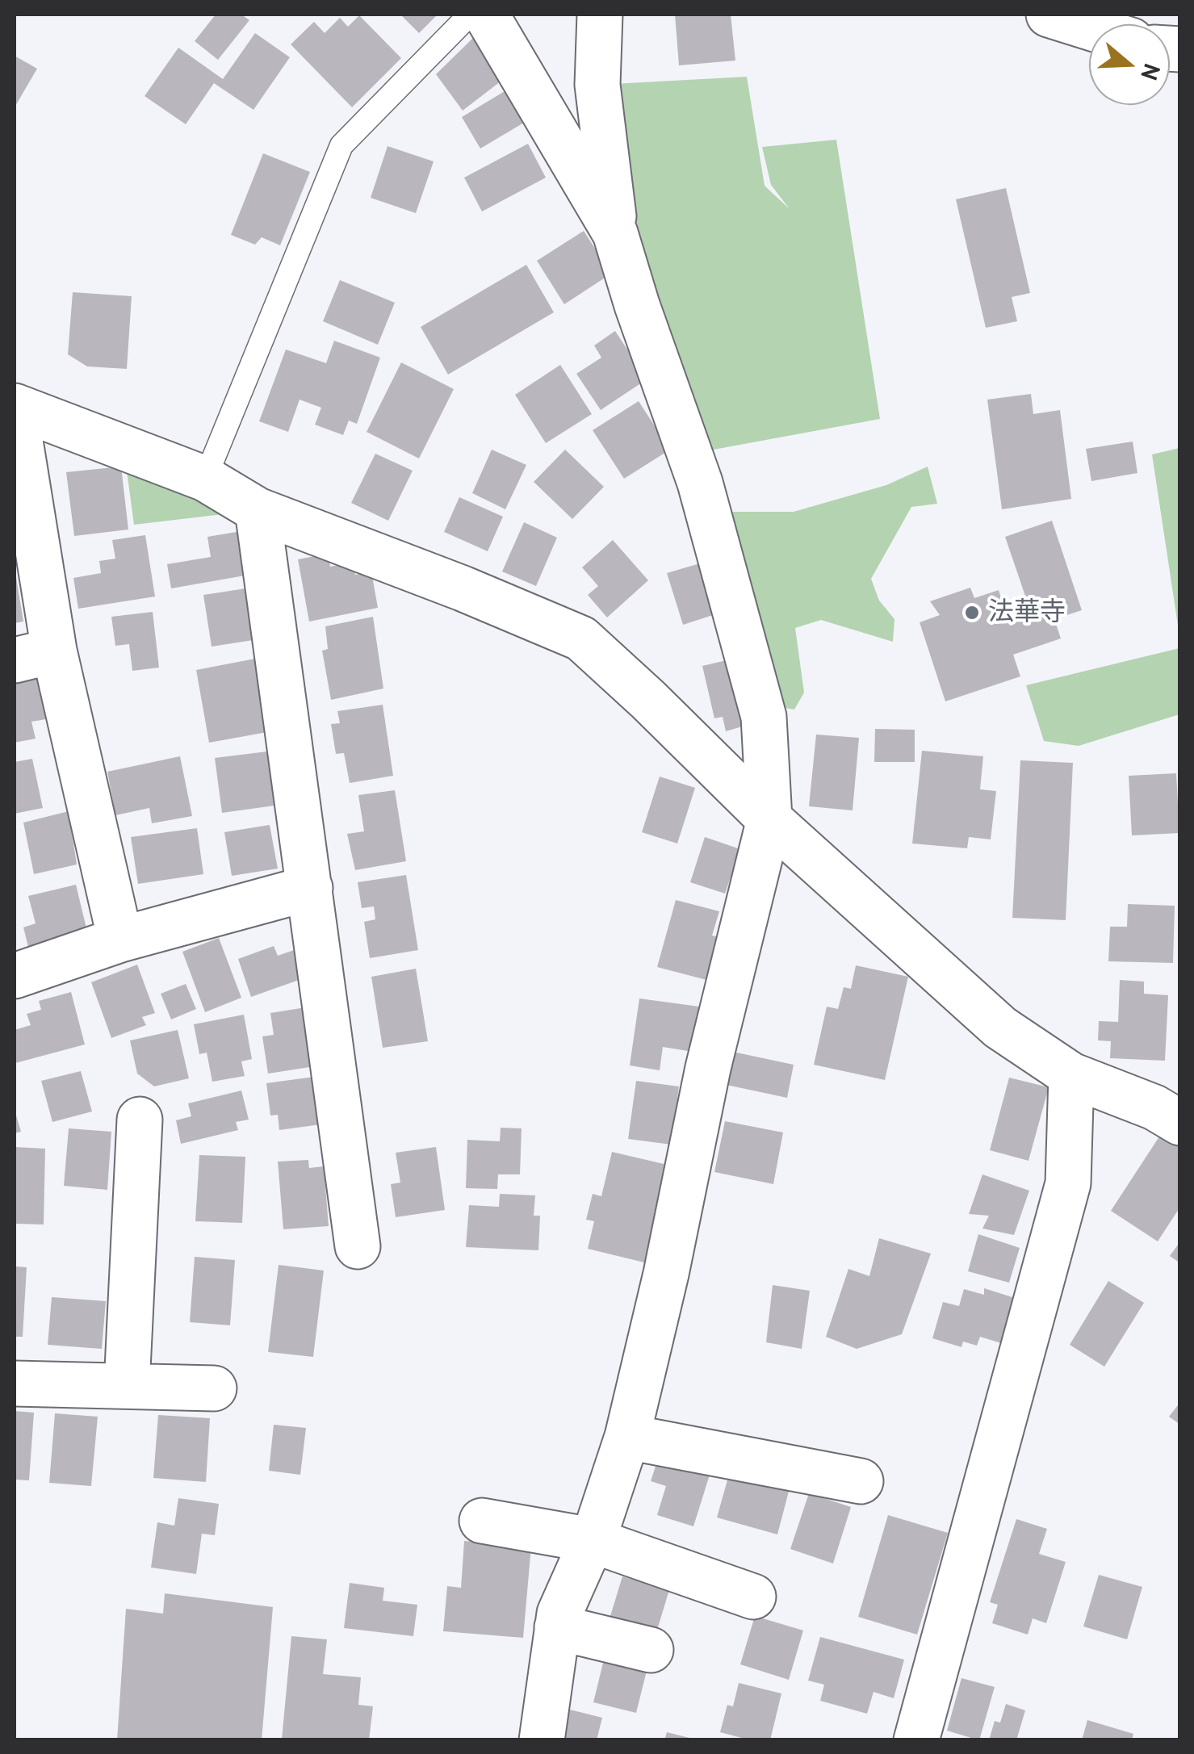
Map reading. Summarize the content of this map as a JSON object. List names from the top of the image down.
{
  "places": ["法華寺"],
  "north": "right"
}
